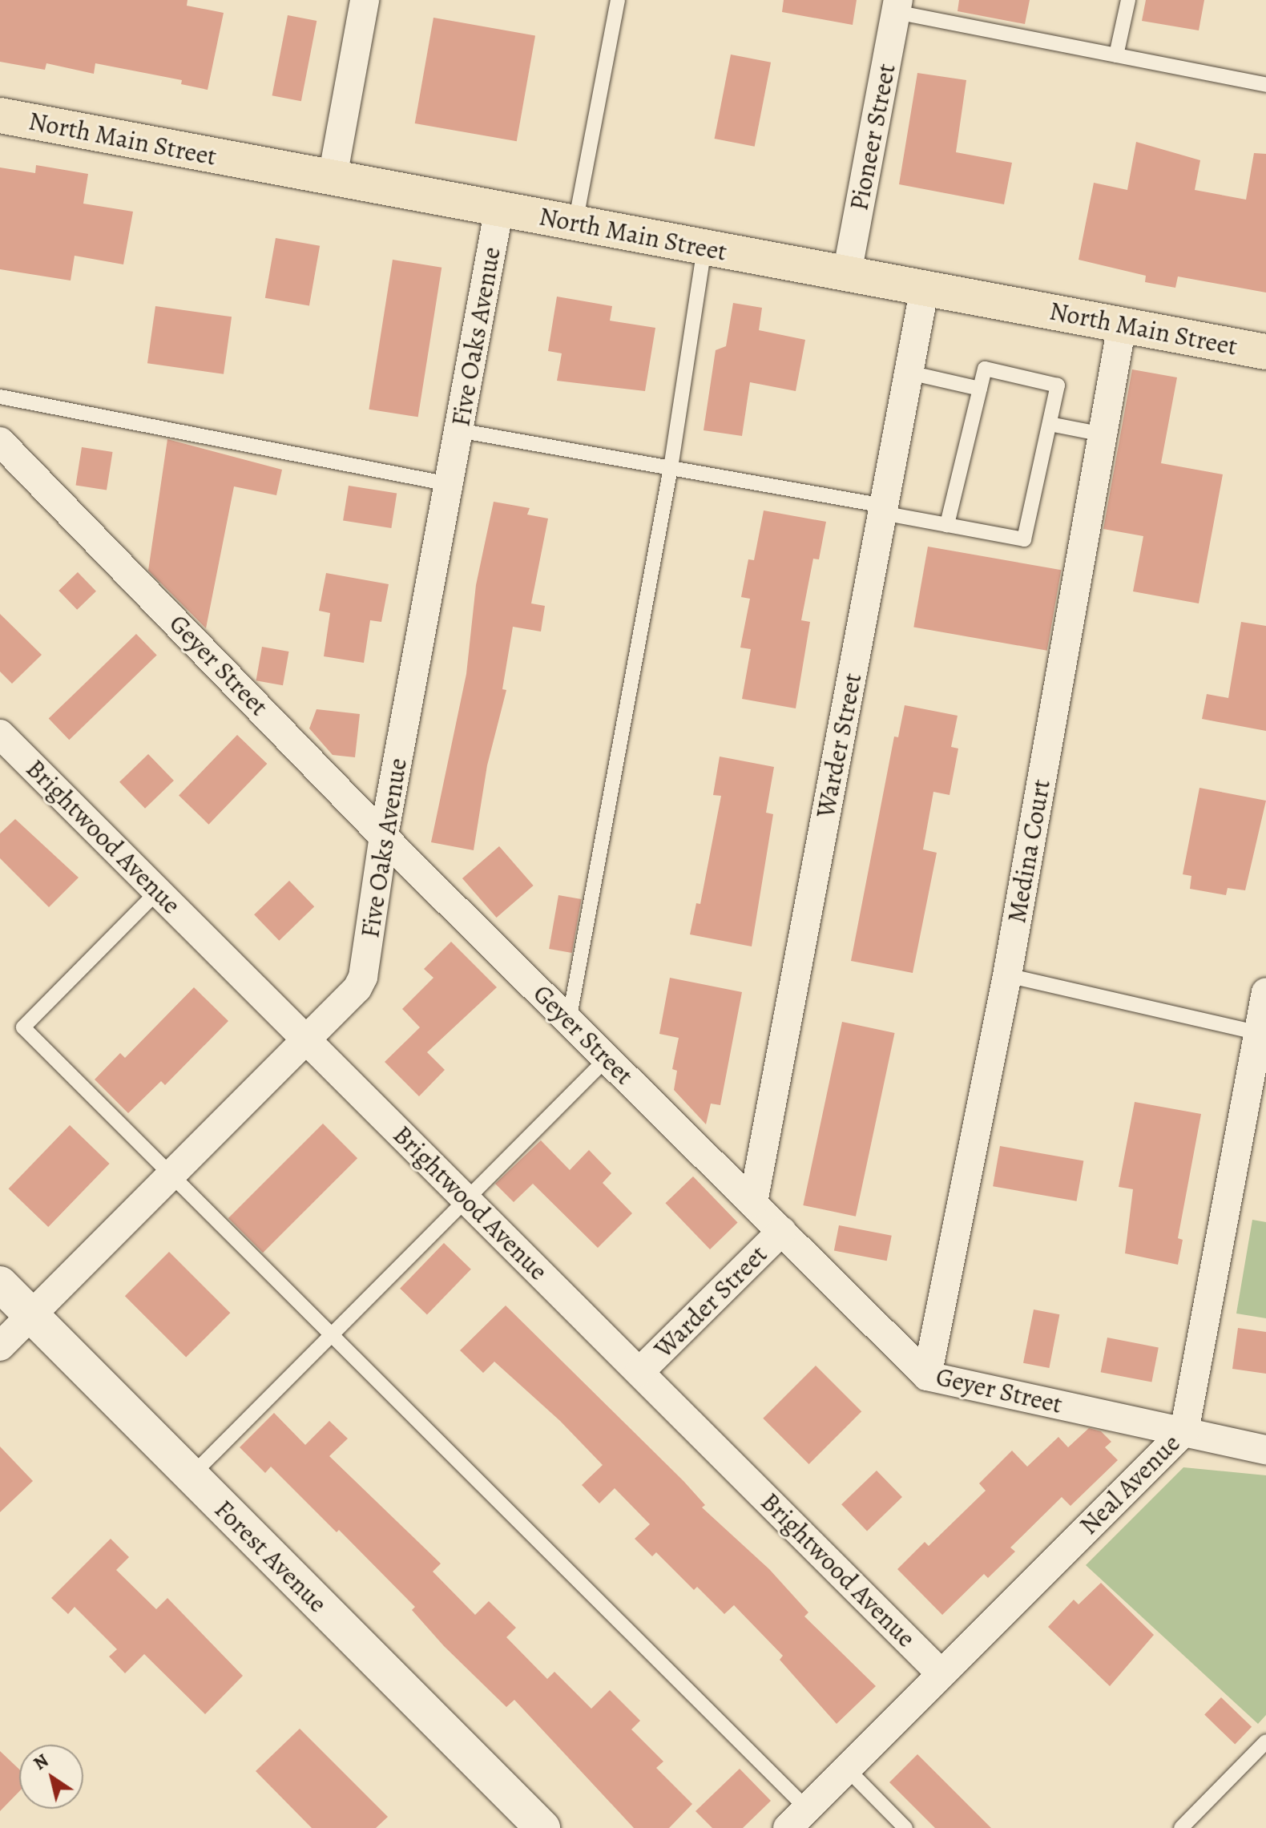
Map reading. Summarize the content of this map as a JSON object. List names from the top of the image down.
{
  "streets": {
    "main road": ["North Main Street"],
    "street": [
      "Pioneer Street",
      "Five Oaks Avenue",
      "Geyer Street",
      "Warder Street",
      "Brightwood Avenue",
      "Medina Court",
      "Neal Avenue",
      "Forest Avenue"
    ]
  },
  "crossings": [
    ["Pioneer Street", "North Main Street"],
    ["North Main Street", "Five Oaks Avenue"],
    ["North Main Street", "Warder Street"],
    ["North Main Street", "Medina Court"],
    ["Five Oaks Avenue", "Geyer Street"],
    ["Five Oaks Avenue", "Brightwood Avenue"],
    ["Five Oaks Avenue", "Forest Avenue"],
    ["Geyer Street", "Warder Street"],
    ["Geyer Street", "Medina Court"],
    ["Geyer Street", "Neal Avenue"],
    ["Warder Street", "Brightwood Avenue"],
    ["Brightwood Avenue", "Neal Avenue"]
  ],
  "north": "top left"
}
